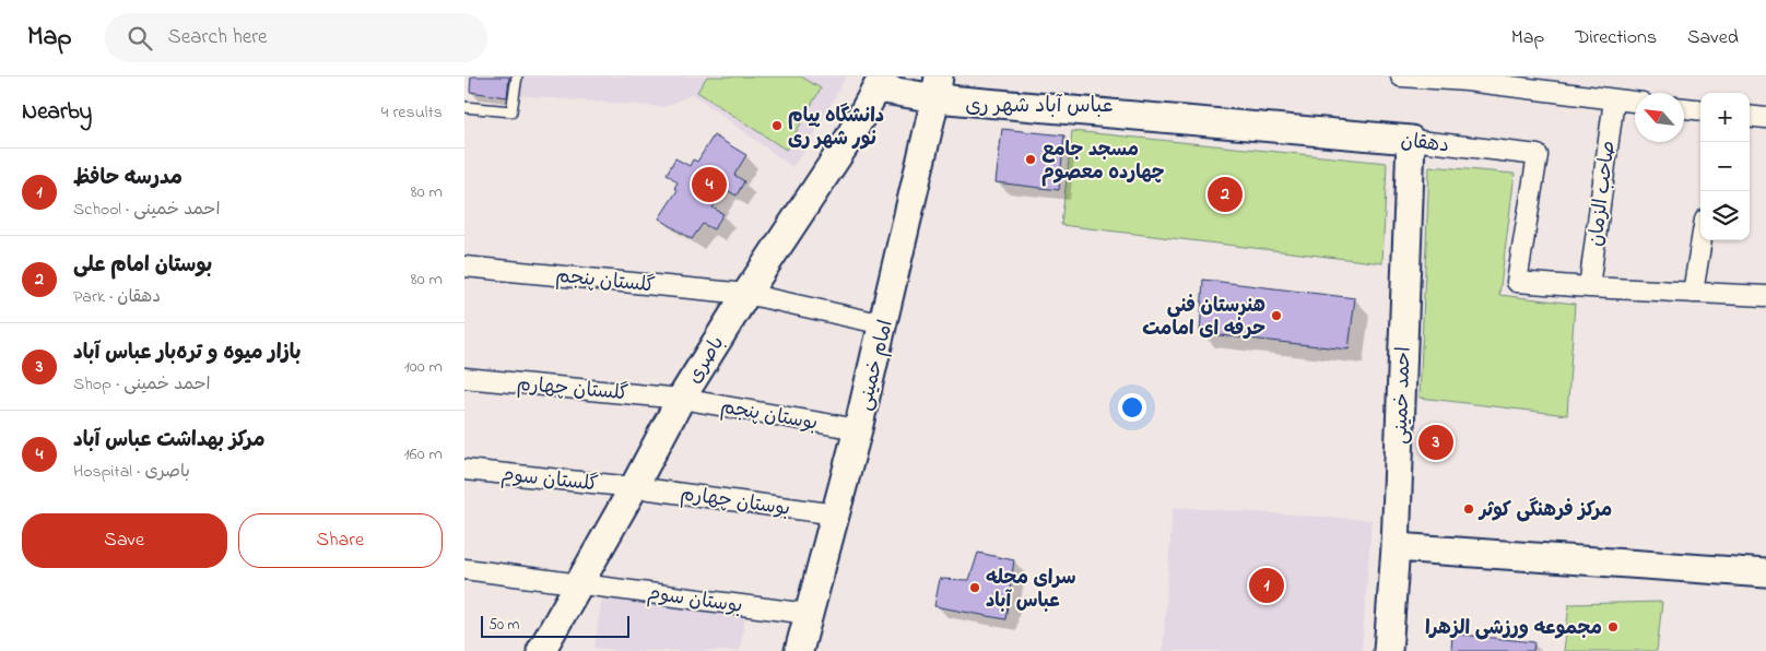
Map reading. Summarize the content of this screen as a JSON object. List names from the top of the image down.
{
  "streets": {
    "street": [
      "دهقان",
      "صاحب الزمان",
      "گلستان پنجم",
      "باصری",
      "امام خمینی",
      "گلستان چهارم",
      "احمد خمینی",
      "بوستان پنجم",
      "گلستان سوم",
      "بوستان چهارم",
      "بوستان سوم"
    ]
  },
  "crossings": [
    ["دهقان", "صاحب الزمان"],
    ["دهقان", "باصری"],
    ["دهقان", "امام خمینی"],
    ["دهقان", "احمد خمینی"],
    ["گلستان پنجم", "باصری"],
    ["گلستان پنجم", "امام خمینی"],
    ["باصری", "گلستان چهارم"],
    ["باصری", "بوستان پنجم"],
    ["باصری", "گلستان سوم"],
    ["باصری", "بوستان چهارم"],
    ["باصری", "بوستان سوم"],
    ["امام خمینی", "بوستان پنجم"],
    ["امام خمینی", "بوستان چهارم"],
    ["امام خمینی", "بوستان سوم"],
    ["گلستان چهارم", "بوستان پنجم"],
    ["گلستان سوم", "بوستان چهارم"]
  ],
  "districts": ["عباس آباد شهر ری"],
  "places": [
    "دانشگاه پیام نور شهر ری",
    "مسجد جامع چهارده معصوم",
    "هنرستان فنی حرفه ای امامت",
    "مرکز فرهنگی کوثر",
    "سرای محله عباس آباد",
    "مجموعه ورزشی الزهرا"
  ],
  "scale_bar": "50 m",
  "north": "top left",
  "page": {
    "header": "Map",
    "search": "Search here",
    "nav": ["Map", "Directions", "Saved"],
    "heading": ["Nearby", "4 results"],
    "map_buttons": ["+", "−"],
    "list": [
      {
        "mark": "1",
        "name": "مدرسه حافظ",
        "note": "School · احمد خمینی",
        "value": "80 m"
      },
      {
        "mark": "2",
        "name": "بوستان امام علی",
        "note": "Park · دهقان",
        "value": "80 m"
      },
      {
        "mark": "3",
        "name": "بازار میوه و تره‌بار عباس آباد",
        "note": "Shop · احمد خمینی",
        "value": "100 m"
      },
      {
        "mark": "4",
        "name": "مرکز ‌بهداشت عباس آباد",
        "note": "Hospital · باصری",
        "value": "160 m"
      }
    ],
    "pins": [
      "4",
      "2",
      "3",
      "1"
    ],
    "buttons": ["Save", "Share"],
    "scale": "50 m"
  }
}
